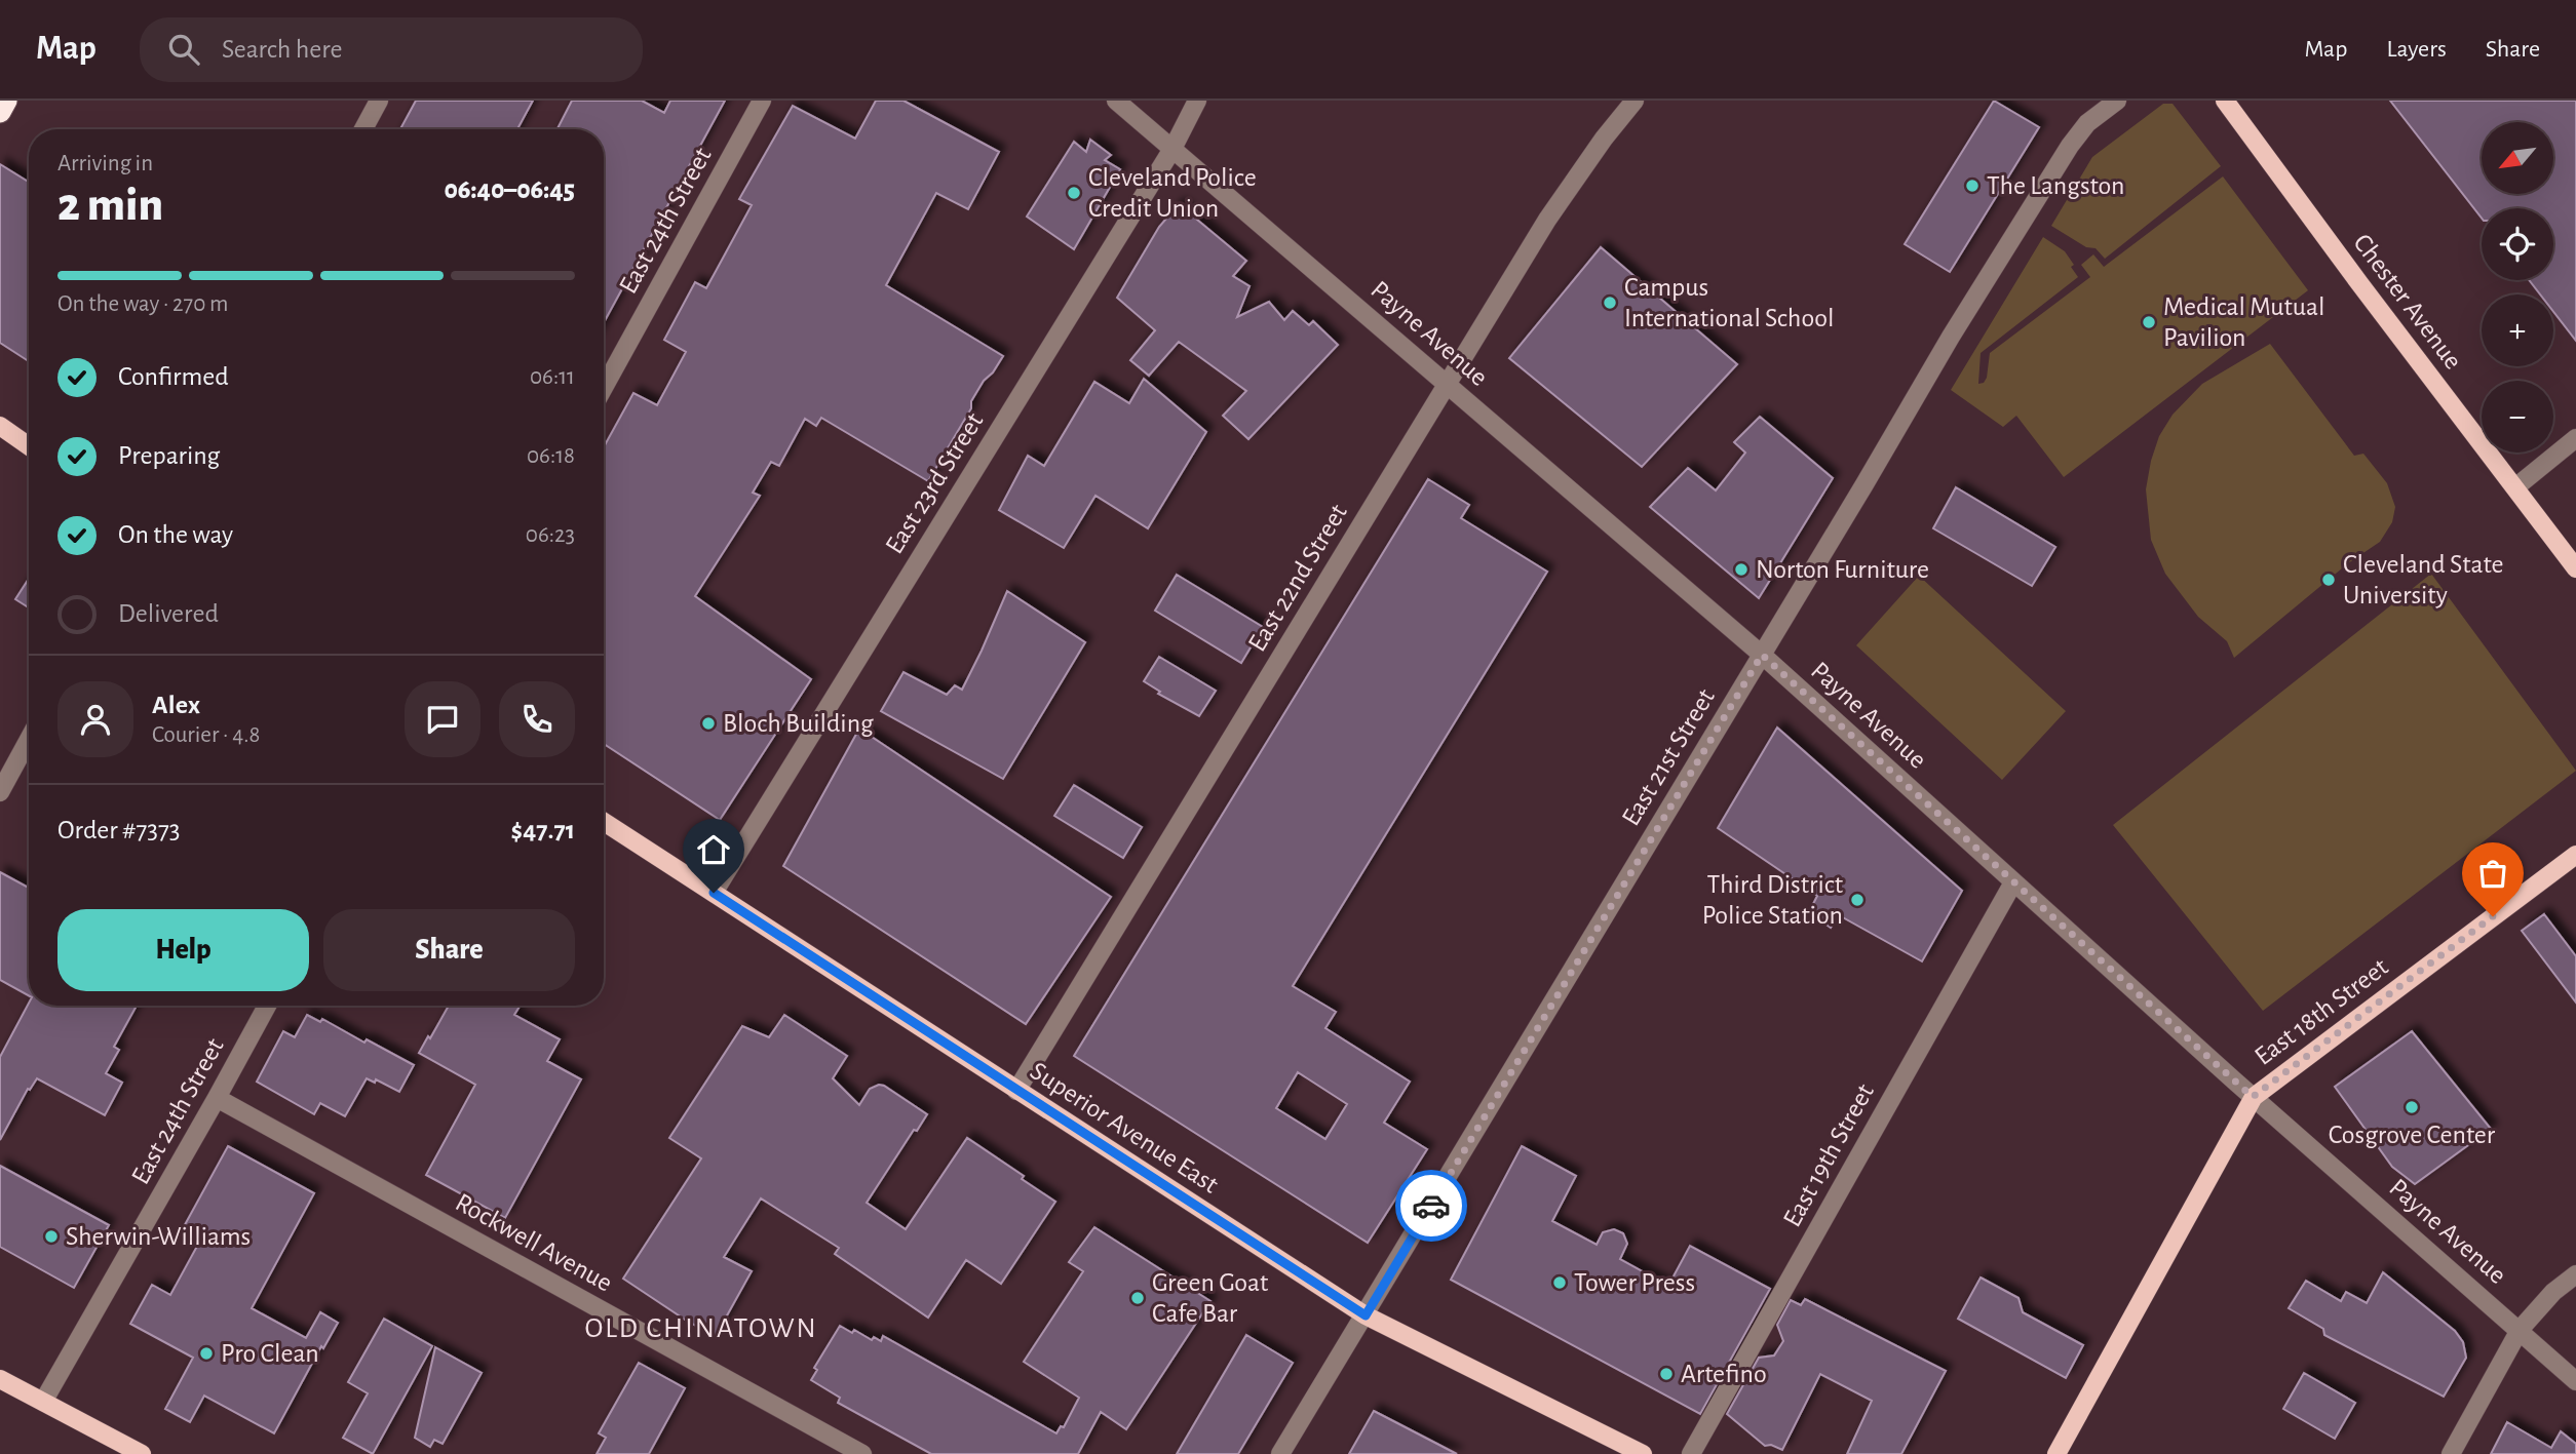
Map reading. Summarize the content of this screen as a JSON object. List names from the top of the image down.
{
  "streets": {
    "main road": ["Chester Avenue", "East 18th Street", "Superior Avenue East"],
    "street": [
      "East 24th Street",
      "Payne Avenue",
      "East 23rd Street",
      "East 22nd Street",
      "East 21st Street",
      "East 19th Street",
      "Rockwell Avenue"
    ]
  },
  "crossings": [
    ["East 24th Street", "Rockwell Avenue"],
    ["Payne Avenue", "East 23rd Street"],
    ["Payne Avenue", "East 22nd Street"],
    ["Payne Avenue", "East 21st Street"],
    ["Payne Avenue", "East 18th Street"],
    ["Payne Avenue", "East 19th Street"],
    ["East 23rd Street", "Superior Avenue East"],
    ["East 22nd Street", "Superior Avenue East"],
    ["East 21st Street", "Superior Avenue East"]
  ],
  "districts": ["OLD CHINATOWN"],
  "places": [
    "The Langston",
    "Cleveland Police Credit Union",
    "Campus International School",
    "Medical Mutual Pavilion",
    "Norton Furniture",
    "Cleveland State University",
    "Bloch Building",
    "Third District Police Station",
    "Cosgrove Center",
    "Sherwin-Williams",
    "Tower Press",
    "Green Goat Cafe Bar",
    "Pro Clean",
    "Artefino"
  ],
  "north": "bottom left",
  "page": {
    "header": "Map",
    "search": "Search here",
    "nav": ["Map", "Layers", "Share"],
    "map_buttons": ["+", "−"],
    "heading": ["2 min", "Arriving in", "06:40–06:45"],
    "panel": [
      "Alex",
      "Courier · 4.8",
      "Order #7373",
      "$47.71"
    ],
    "bar": "On the way · 270 m",
    "list": [
      ["Confirmed", "06:11"],
      ["Preparing", "06:18"],
      ["On the way", "06:23"],
      "Delivered"
    ],
    "buttons": ["Help", "Share"]
  }
}
